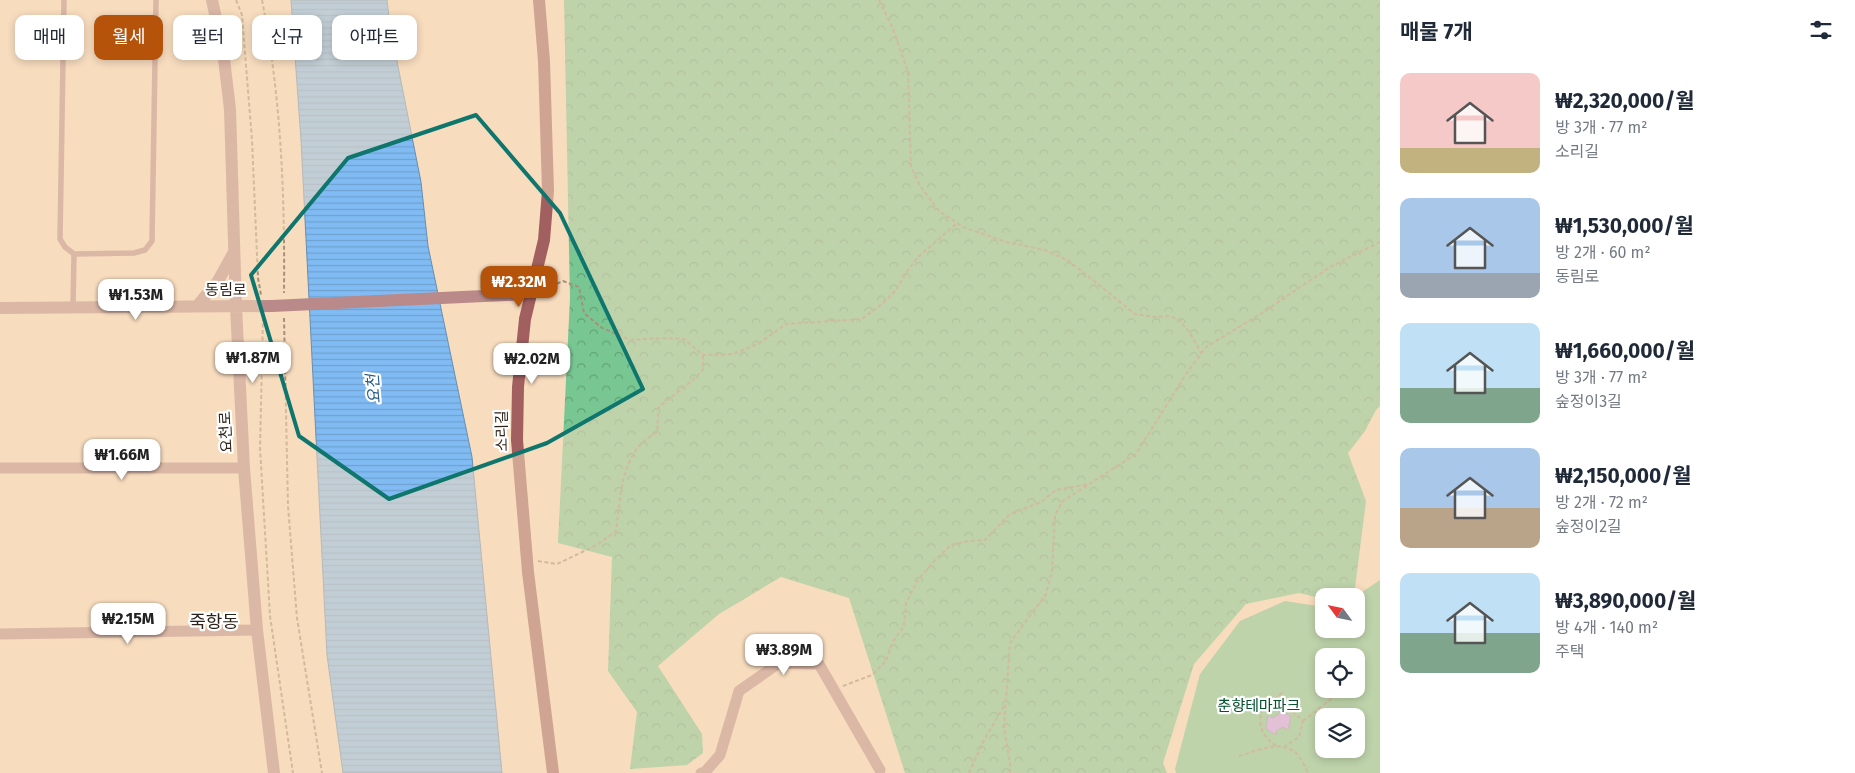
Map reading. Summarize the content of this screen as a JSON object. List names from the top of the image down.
{
  "streets": {
    "main road": ["소리길"],
    "street": ["동림로", "요천로"]
  },
  "crossings": [
    ["동림로", "소리길"],
    ["동림로", "요천로"]
  ],
  "districts": ["죽항동"],
  "water": ["요천"],
  "parks": ["춘향테마파크"],
  "north": "top left",
  "page": {
    "heading": "매물 7개",
    "chip": [
      "매매",
      "월세",
      "필터",
      "신규",
      "아파트"
    ],
    "list": [
      {
        "name": "₩2,320,000/월",
        "note": "방 3개 · 77 m² · 소리길"
      },
      {
        "name": "₩1,530,000/월",
        "note": "방 2개 · 60 m² · 동림로"
      },
      {
        "name": "₩1,660,000/월",
        "note": "방 3개 · 77 m² · 숲정이3길"
      },
      {
        "name": "₩2,150,000/월",
        "note": "방 2개 · 72 m² · 숲정이2길"
      },
      {
        "name": "₩3,890,000/월",
        "note": "방 4개 · 140 m² · 주택"
      }
    ],
    "price": [
      "₩2.32M",
      "₩1.53M",
      "₩1.87M",
      "₩2.02M",
      "₩1.66M",
      "₩2.15M",
      "₩3.89M"
    ]
  }
}
